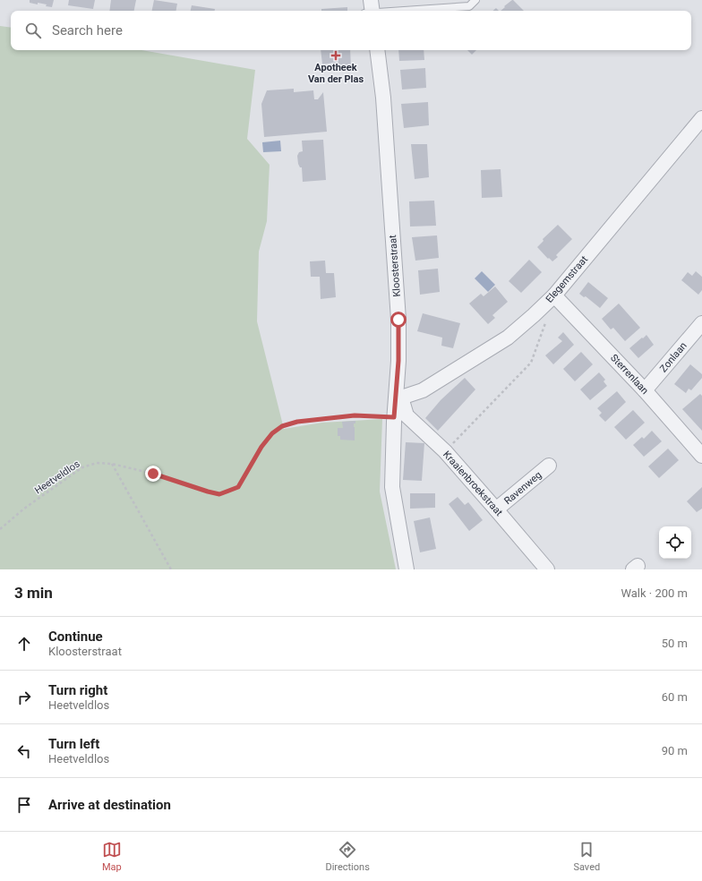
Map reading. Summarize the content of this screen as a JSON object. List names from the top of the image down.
{
  "streets": {
    "street": [
      "Kloosterstraat",
      "Elegemstraat",
      "Zonlaan",
      "Sterrenlaan",
      "Kraaienbroekstraat",
      "Ravenweg"
    ],
    "path": ["Heetveldlos"]
  },
  "crossings": [
    ["Kloosterstraat", "Elegemstraat"],
    ["Kloosterstraat", "Heetveldlos"],
    ["Kloosterstraat", "Kraaienbroekstraat"],
    ["Elegemstraat", "Sterrenlaan"],
    ["Elegemstraat", "Kraaienbroekstraat"],
    ["Zonlaan", "Sterrenlaan"],
    ["Kraaienbroekstraat", "Ravenweg"]
  ],
  "places": {
    "health": ["Apotheek Van der Plas"]
  },
  "page": {
    "search": "Search here",
    "heading": ["3 min", "Walk · 200 m"],
    "list": [
      ["Continue", "Kloosterstraat", "50 m"],
      ["Turn right", "Heetveldlos", "60 m"],
      ["Turn left", "Heetveldlos", "90 m"],
      "Arrive at destination"
    ],
    "nav": ["Map", "Directions", "Saved"]
  }
}
